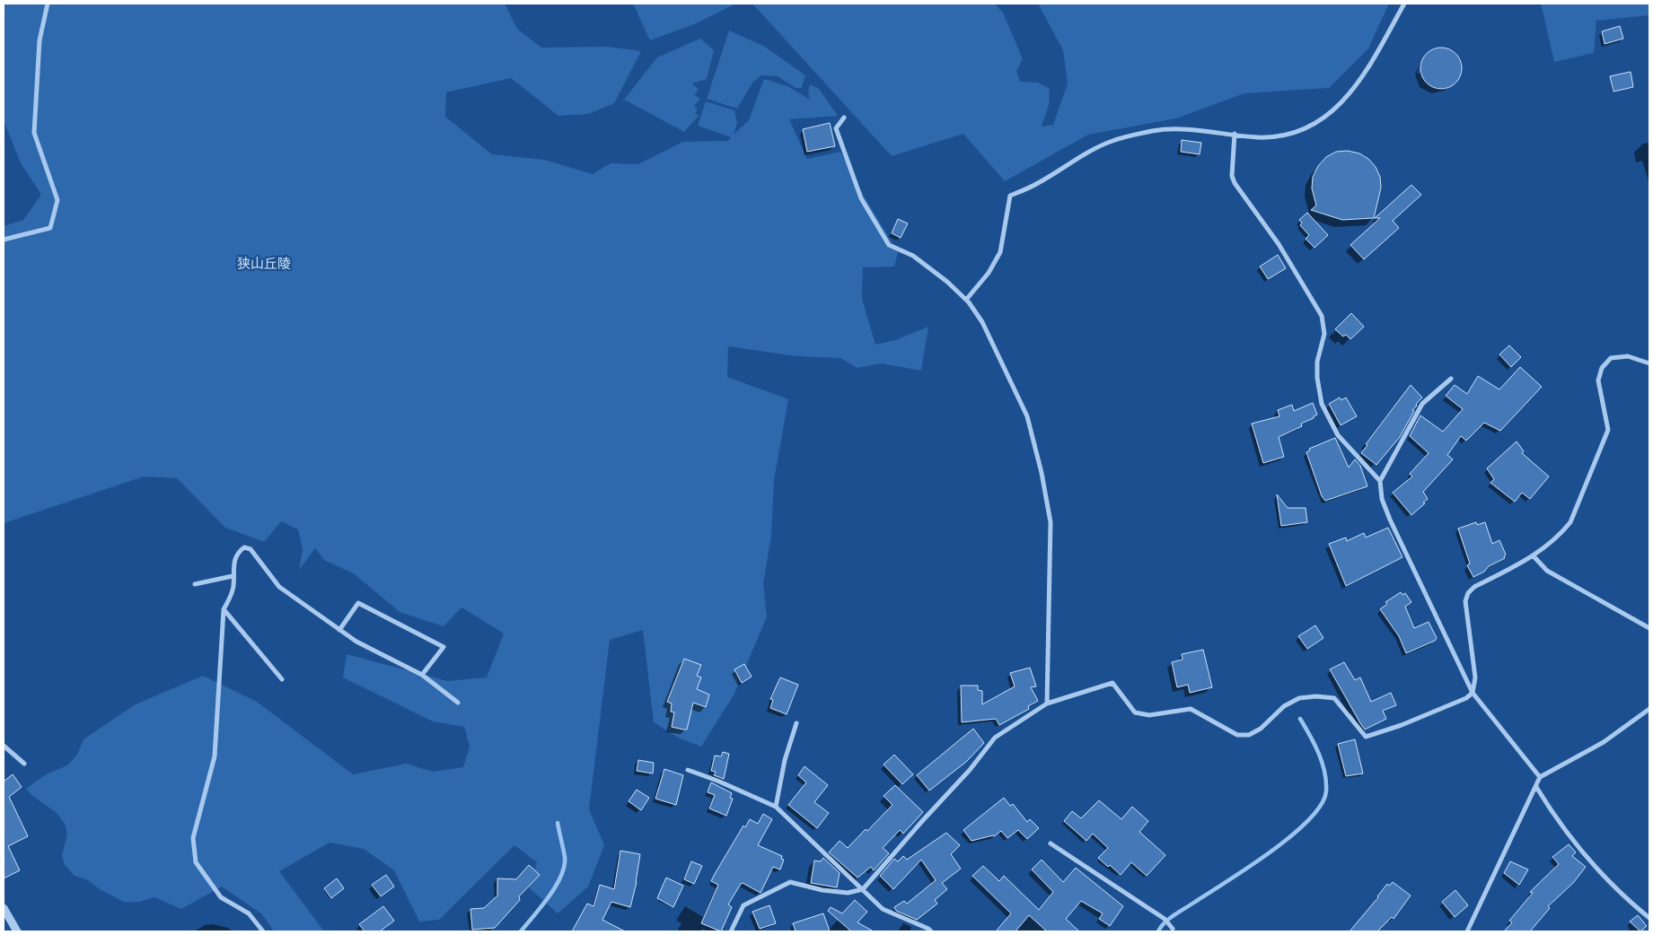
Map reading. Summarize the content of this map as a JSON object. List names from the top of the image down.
{
  "parks": ["狭山丘陵"]
}
